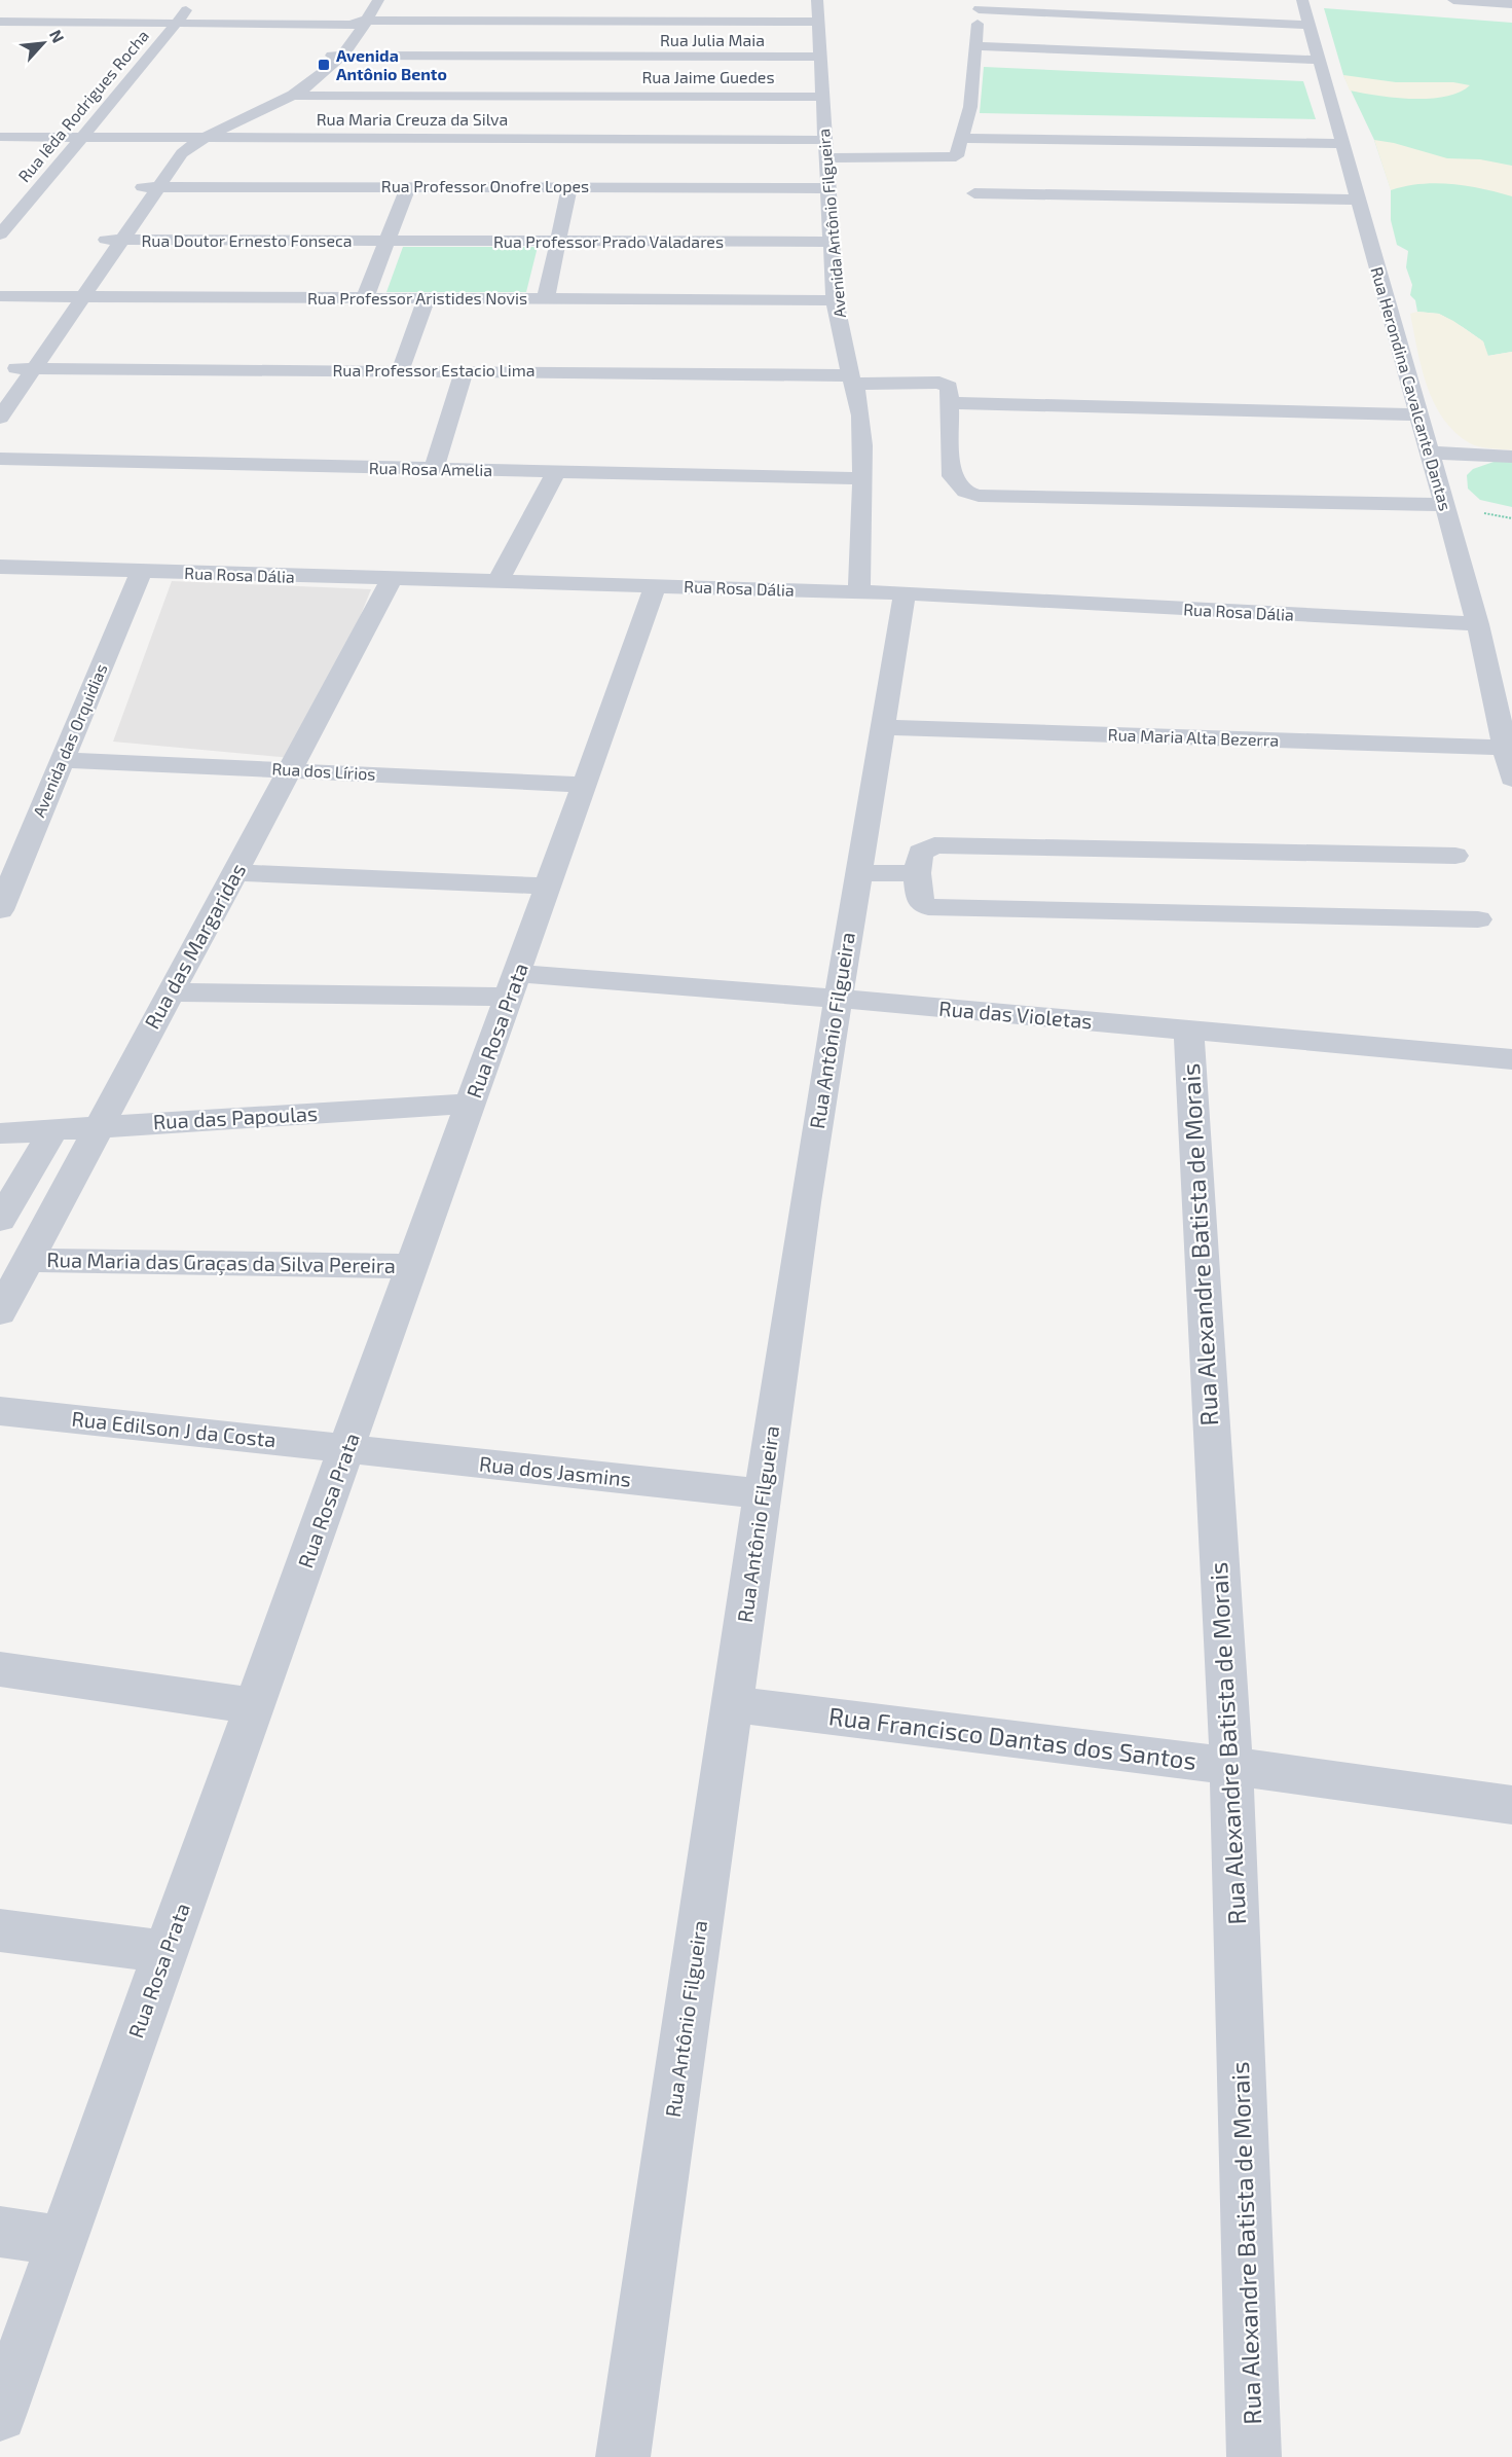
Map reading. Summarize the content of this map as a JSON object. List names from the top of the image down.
{
  "streets": {
    "street": [
      "Rua Julia Maia",
      "Rua Jaime Guedes",
      "Rua Iêda Rodrigues Rocha",
      "Rua Maria Creuza da Silva",
      "Rua Professor Onofre Lopes",
      "Avenida Antônio Filgueira",
      "Rua Doutor Ernesto Fonseca",
      "Rua Professor Prado Valadares",
      "Rua Professor Aristides Novis",
      "Rua Professor Estacio Lima",
      "Rua Herondina Cavalcante Dantas",
      "Rua Rosa Amelia",
      "Rua Rosa Dália",
      "Rua Maria Alta Bezerra",
      "Avenida das Orquidias",
      "Rua dos Lírios",
      "Rua das Margaridas",
      "Rua das Violetas",
      "Rua Rosa Prata",
      "Rua Antônio Filgueira",
      "Rua das Papoulas",
      "Rua Alexandre Batista de Morais",
      "Rua Maria das Graças da Silva Pereira",
      "Rua Edilson J da Costa",
      "Rua dos Jasmins",
      "Rua Francisco Dantas dos Santos"
    ]
  },
  "crossings": [
    ["Rua Julia Maia", "Avenida Antônio Filgueira"],
    ["Rua Jaime Guedes", "Avenida Antônio Filgueira"],
    ["Rua Iêda Rodrigues Rocha", "Rua Maria Creuza da Silva"],
    ["Rua Maria Creuza da Silva", "Avenida Antônio Filgueira"],
    ["Rua Professor Onofre Lopes", "Avenida Antônio Filgueira"],
    ["Avenida Antônio Filgueira", "Rua Professor Prado Valadares"],
    ["Avenida Antônio Filgueira", "Rua Professor Aristides Novis"],
    ["Avenida Antônio Filgueira", "Rua Professor Estacio Lima"],
    ["Avenida Antônio Filgueira", "Rua Rosa Amelia"],
    ["Avenida Antônio Filgueira", "Rua Rosa Dália"],
    ["Rua Doutor Ernesto Fonseca", "Rua Professor Prado Valadares"],
    ["Rua Professor Estacio Lima", "Rua Herondina Cavalcante Dantas"],
    ["Rua Herondina Cavalcante Dantas", "Rua Rosa Dália"],
    ["Rua Herondina Cavalcante Dantas", "Rua Maria Alta Bezerra"],
    ["Rua Rosa Dália", "Avenida das Orquidias"],
    ["Rua Rosa Dália", "Rua das Margaridas"],
    ["Rua Rosa Dália", "Rua Rosa Prata"],
    ["Rua Rosa Dália", "Rua Antônio Filgueira"],
    ["Rua Maria Alta Bezerra", "Rua Antônio Filgueira"],
    ["Avenida das Orquidias", "Rua dos Lírios"],
    ["Rua dos Lírios", "Rua das Margaridas"],
    ["Rua dos Lírios", "Rua Rosa Prata"],
    ["Rua das Margaridas", "Rua das Violetas"],
    ["Rua das Margaridas", "Rua das Papoulas"],
    ["Rua das Margaridas", "Rua Maria das Graças da Silva Pereira"],
    ["Rua das Violetas", "Rua Rosa Prata"],
    ["Rua das Violetas", "Rua Antônio Filgueira"],
    ["Rua das Violetas", "Rua Alexandre Batista de Morais"],
    ["Rua Rosa Prata", "Rua das Papoulas"],
    ["Rua Rosa Prata", "Rua Maria das Graças da Silva Pereira"],
    ["Rua Rosa Prata", "Rua Edilson J da Costa"],
    ["Rua Rosa Prata", "Rua dos Jasmins"],
    ["Rua Antônio Filgueira", "Rua dos Jasmins"],
    ["Rua Antônio Filgueira", "Rua Francisco Dantas dos Santos"],
    ["Rua Alexandre Batista de Morais", "Rua Francisco Dantas dos Santos"],
    ["Rua Edilson J da Costa", "Rua dos Jasmins"]
  ],
  "places": {
    "transit": ["Avenida Antônio Bento"]
  },
  "north": "top right"
}
